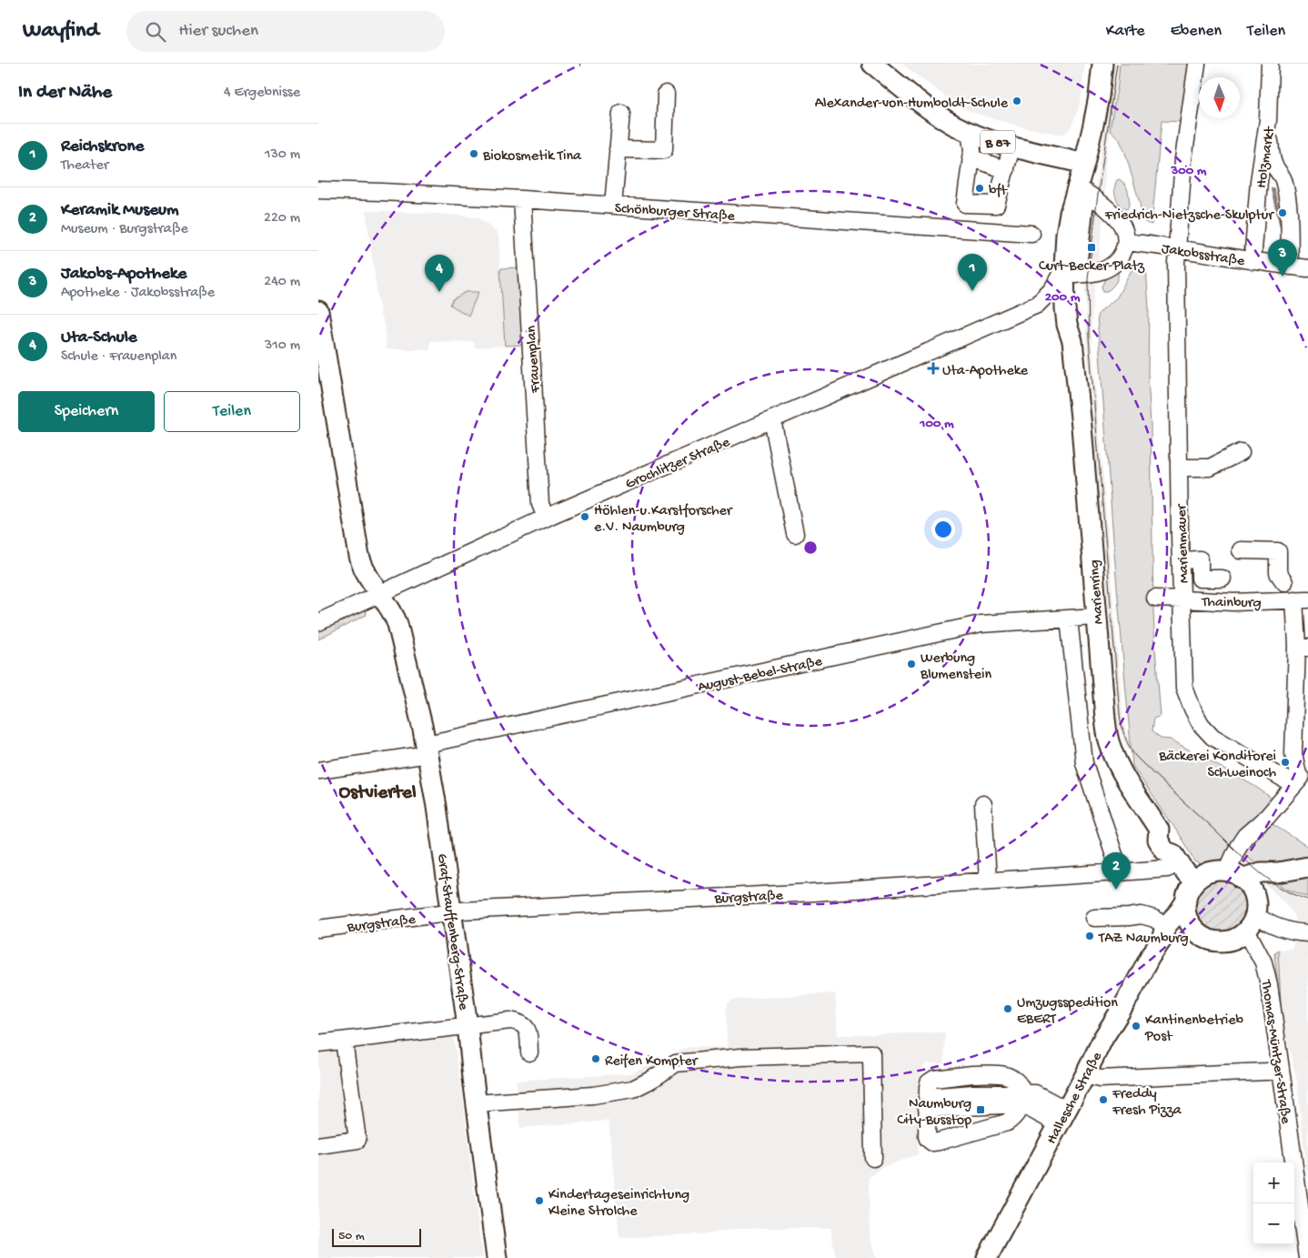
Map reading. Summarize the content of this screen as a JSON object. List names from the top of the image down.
{
  "streets": {
    "main road": [
      "B 87",
      "Marienring",
      "Graf-Stauffenberg-Straße",
      "Hallesche Straße"
    ],
    "street": [
      "Holzmarkt",
      "Schönburger Straße",
      "Jakobsstraße",
      "Frauenplan",
      "Grochlitzer Straße",
      "Marienmauer",
      "Thainburg",
      "August-Bebel-Straße",
      "Burgstraße",
      "Thomas-Müntzer-Straße"
    ]
  },
  "crossings": [
    ["Holzmarkt", "Jakobsstraße"],
    ["Schönburger Straße", "Frauenplan"],
    ["Jakobsstraße", "Marienmauer"],
    ["Frauenplan", "Grochlitzer Straße"],
    ["Grochlitzer Straße", "Graf-Stauffenberg-Straße"],
    ["Marienmauer", "Thainburg"],
    ["Marienring", "August-Bebel-Straße"],
    ["Marienring", "Burgstraße"],
    ["Marienring", "Thomas-Müntzer-Straße"],
    ["Marienring", "Hallesche Straße"],
    ["August-Bebel-Straße", "Graf-Stauffenberg-Straße"],
    ["Burgstraße", "Graf-Stauffenberg-Straße"],
    ["Thomas-Müntzer-Straße", "Hallesche Straße"]
  ],
  "districts": ["Ostviertel"],
  "places": {
    "other": [
      "Alexander-von-Humboldt-Schule",
      "Biokosmetik Tina",
      "bft",
      "Friedrich-Nietzsche-Skulptur",
      "Höhlen-u.Karstforscher e.V. Naumburg",
      "Werbung Blumenstein",
      "Bäckerei Konditorei Schweinoch",
      "TAZ Naumburg",
      "Umzugsspedition EBERT",
      "Kantinenbetrieb Post",
      "Reifen Kompter",
      "Freddy Fresh Pizza",
      "Kindertageseinrichtung Kleine Strolche"
    ],
    "transit": ["Curt-Becker-Platz", "Naumburg City-Busstop"],
    "health": ["Uta-Apotheke"]
  },
  "scale_bar": "50 m",
  "north": "bottom",
  "page": {
    "header": "Wayfind",
    "search": "Hier suchen",
    "nav": ["Karte", "Ebenen", "Teilen"],
    "heading": ["In der Nähe", "4 Ergebnisse"],
    "list": [
      {
        "mark": "1",
        "name": "Reichskrone",
        "note": "Theater",
        "value": "130 m"
      },
      {
        "mark": "2",
        "name": "Keramik Museum",
        "note": "Museum · Burgstraße",
        "value": "220 m"
      },
      {
        "mark": "3",
        "name": "Jakobs-Apotheke",
        "note": "Apotheke · Jakobsstraße",
        "value": "240 m"
      },
      {
        "mark": "4",
        "name": "Uta-Schule",
        "note": "Schule · Frauenplan",
        "value": "310 m"
      }
    ],
    "pins": [
      "3",
      "1",
      "4",
      "2"
    ],
    "buttons": ["Speichern", "Teilen"],
    "map_buttons": ["+", "−"],
    "scale": "50 m"
  },
  "rings": ["300 m", "200 m", "100 m"]
}
